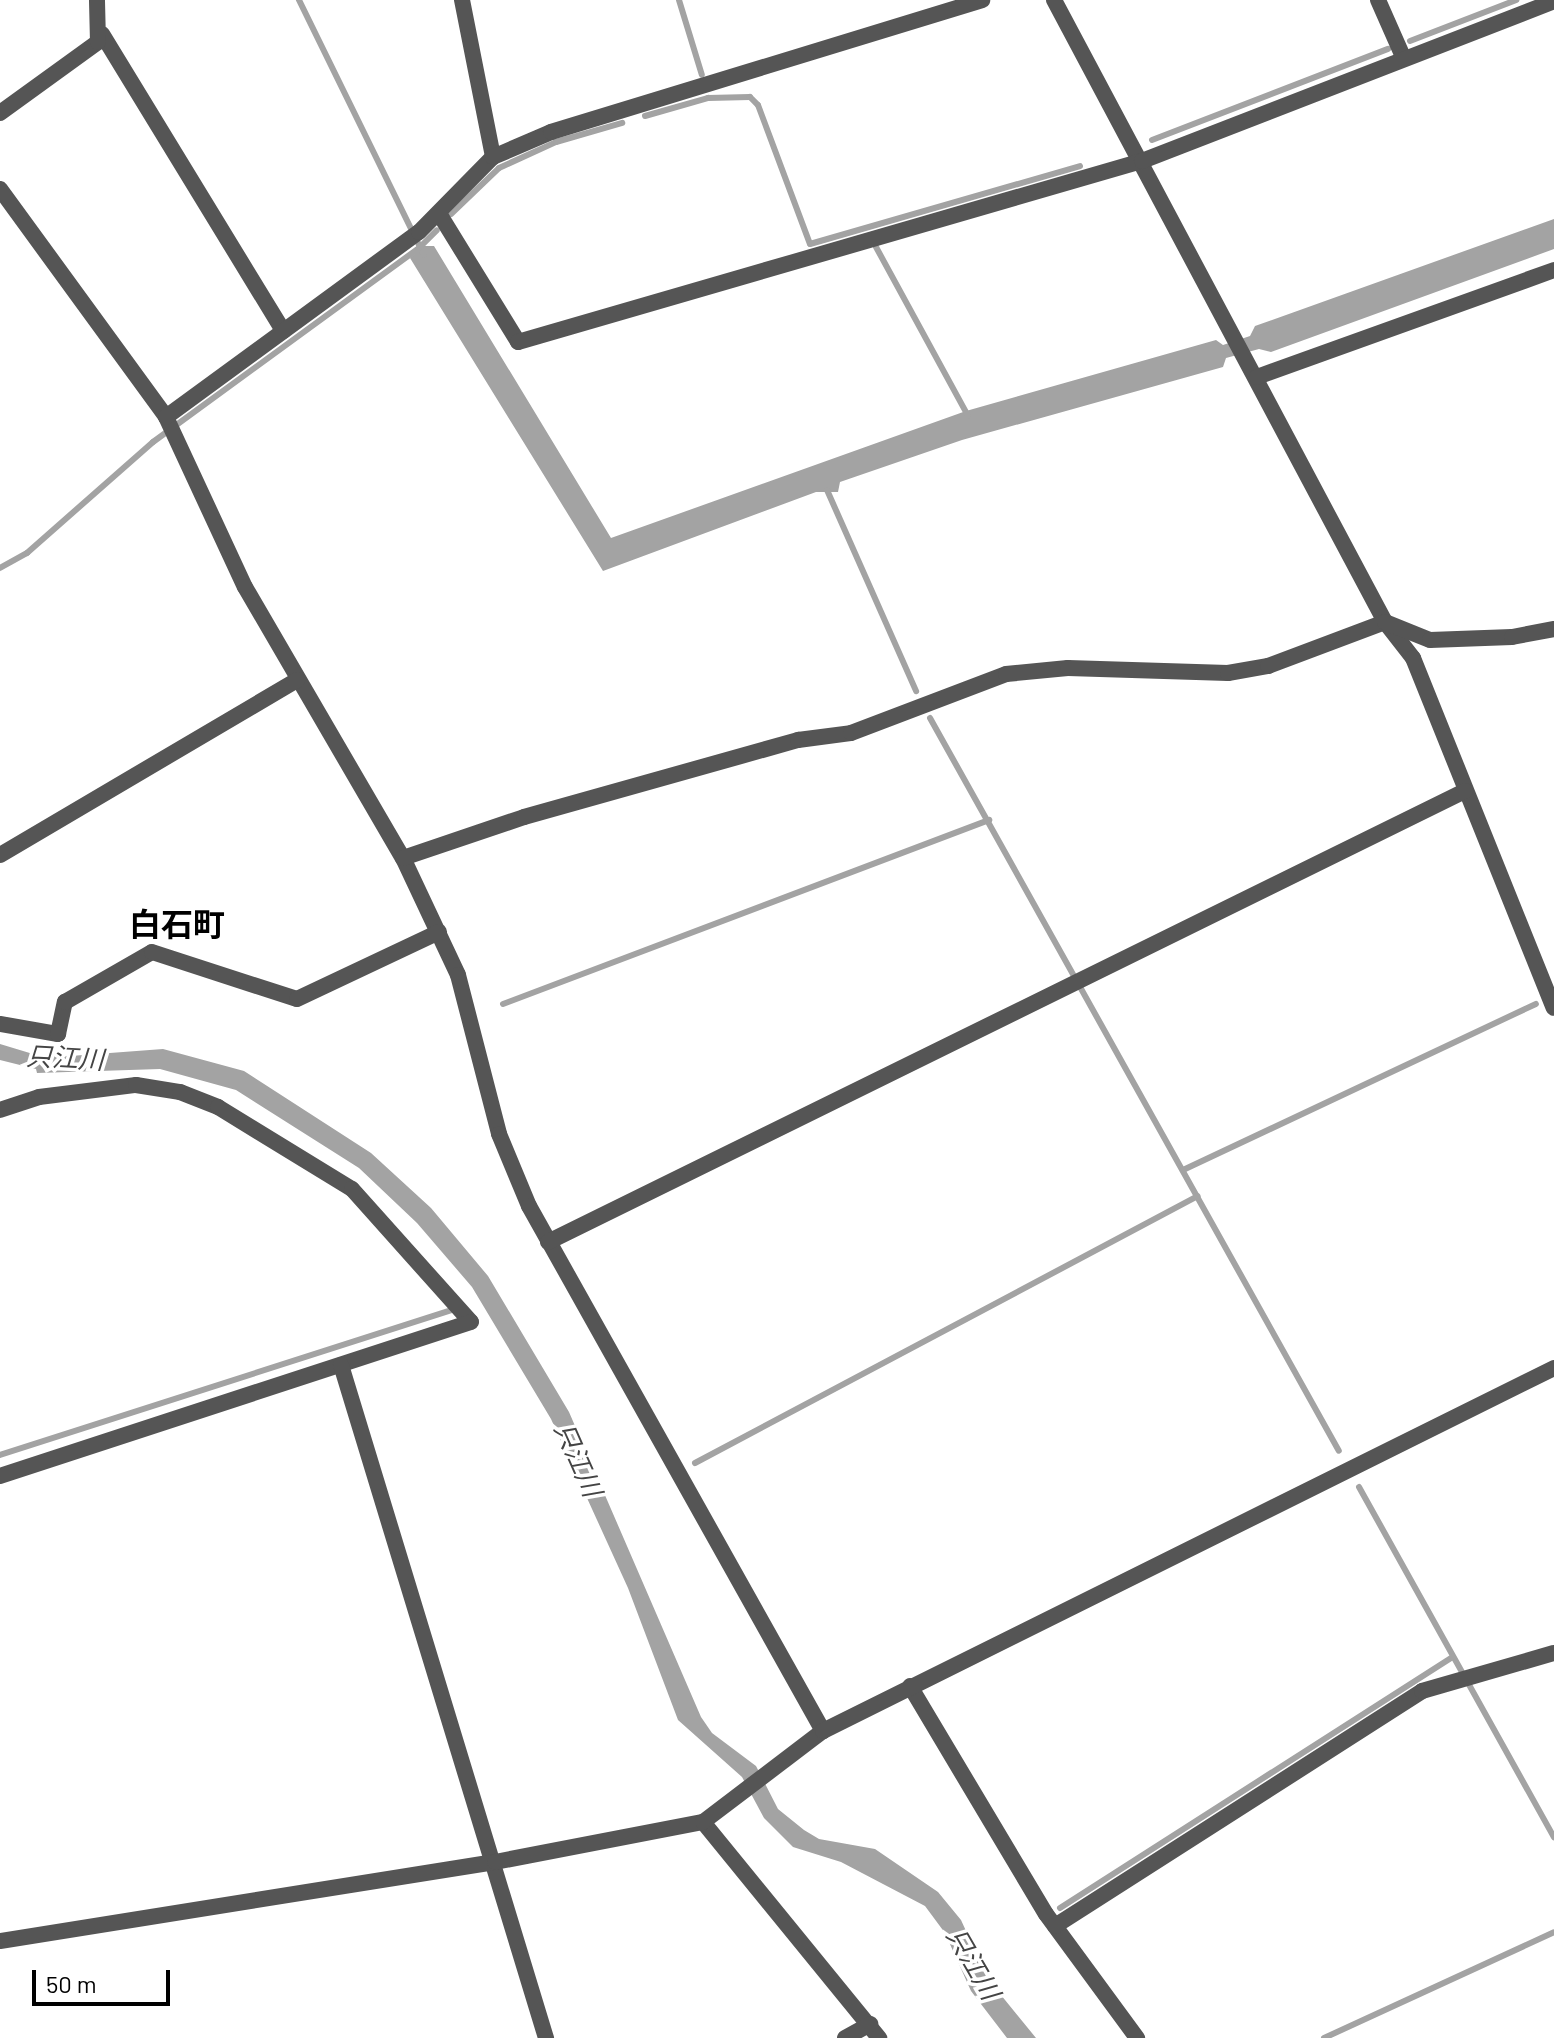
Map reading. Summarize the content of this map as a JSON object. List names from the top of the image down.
{
  "districts": ["白石町"],
  "water": ["只江川"],
  "scale_bar": "50 m"
}
